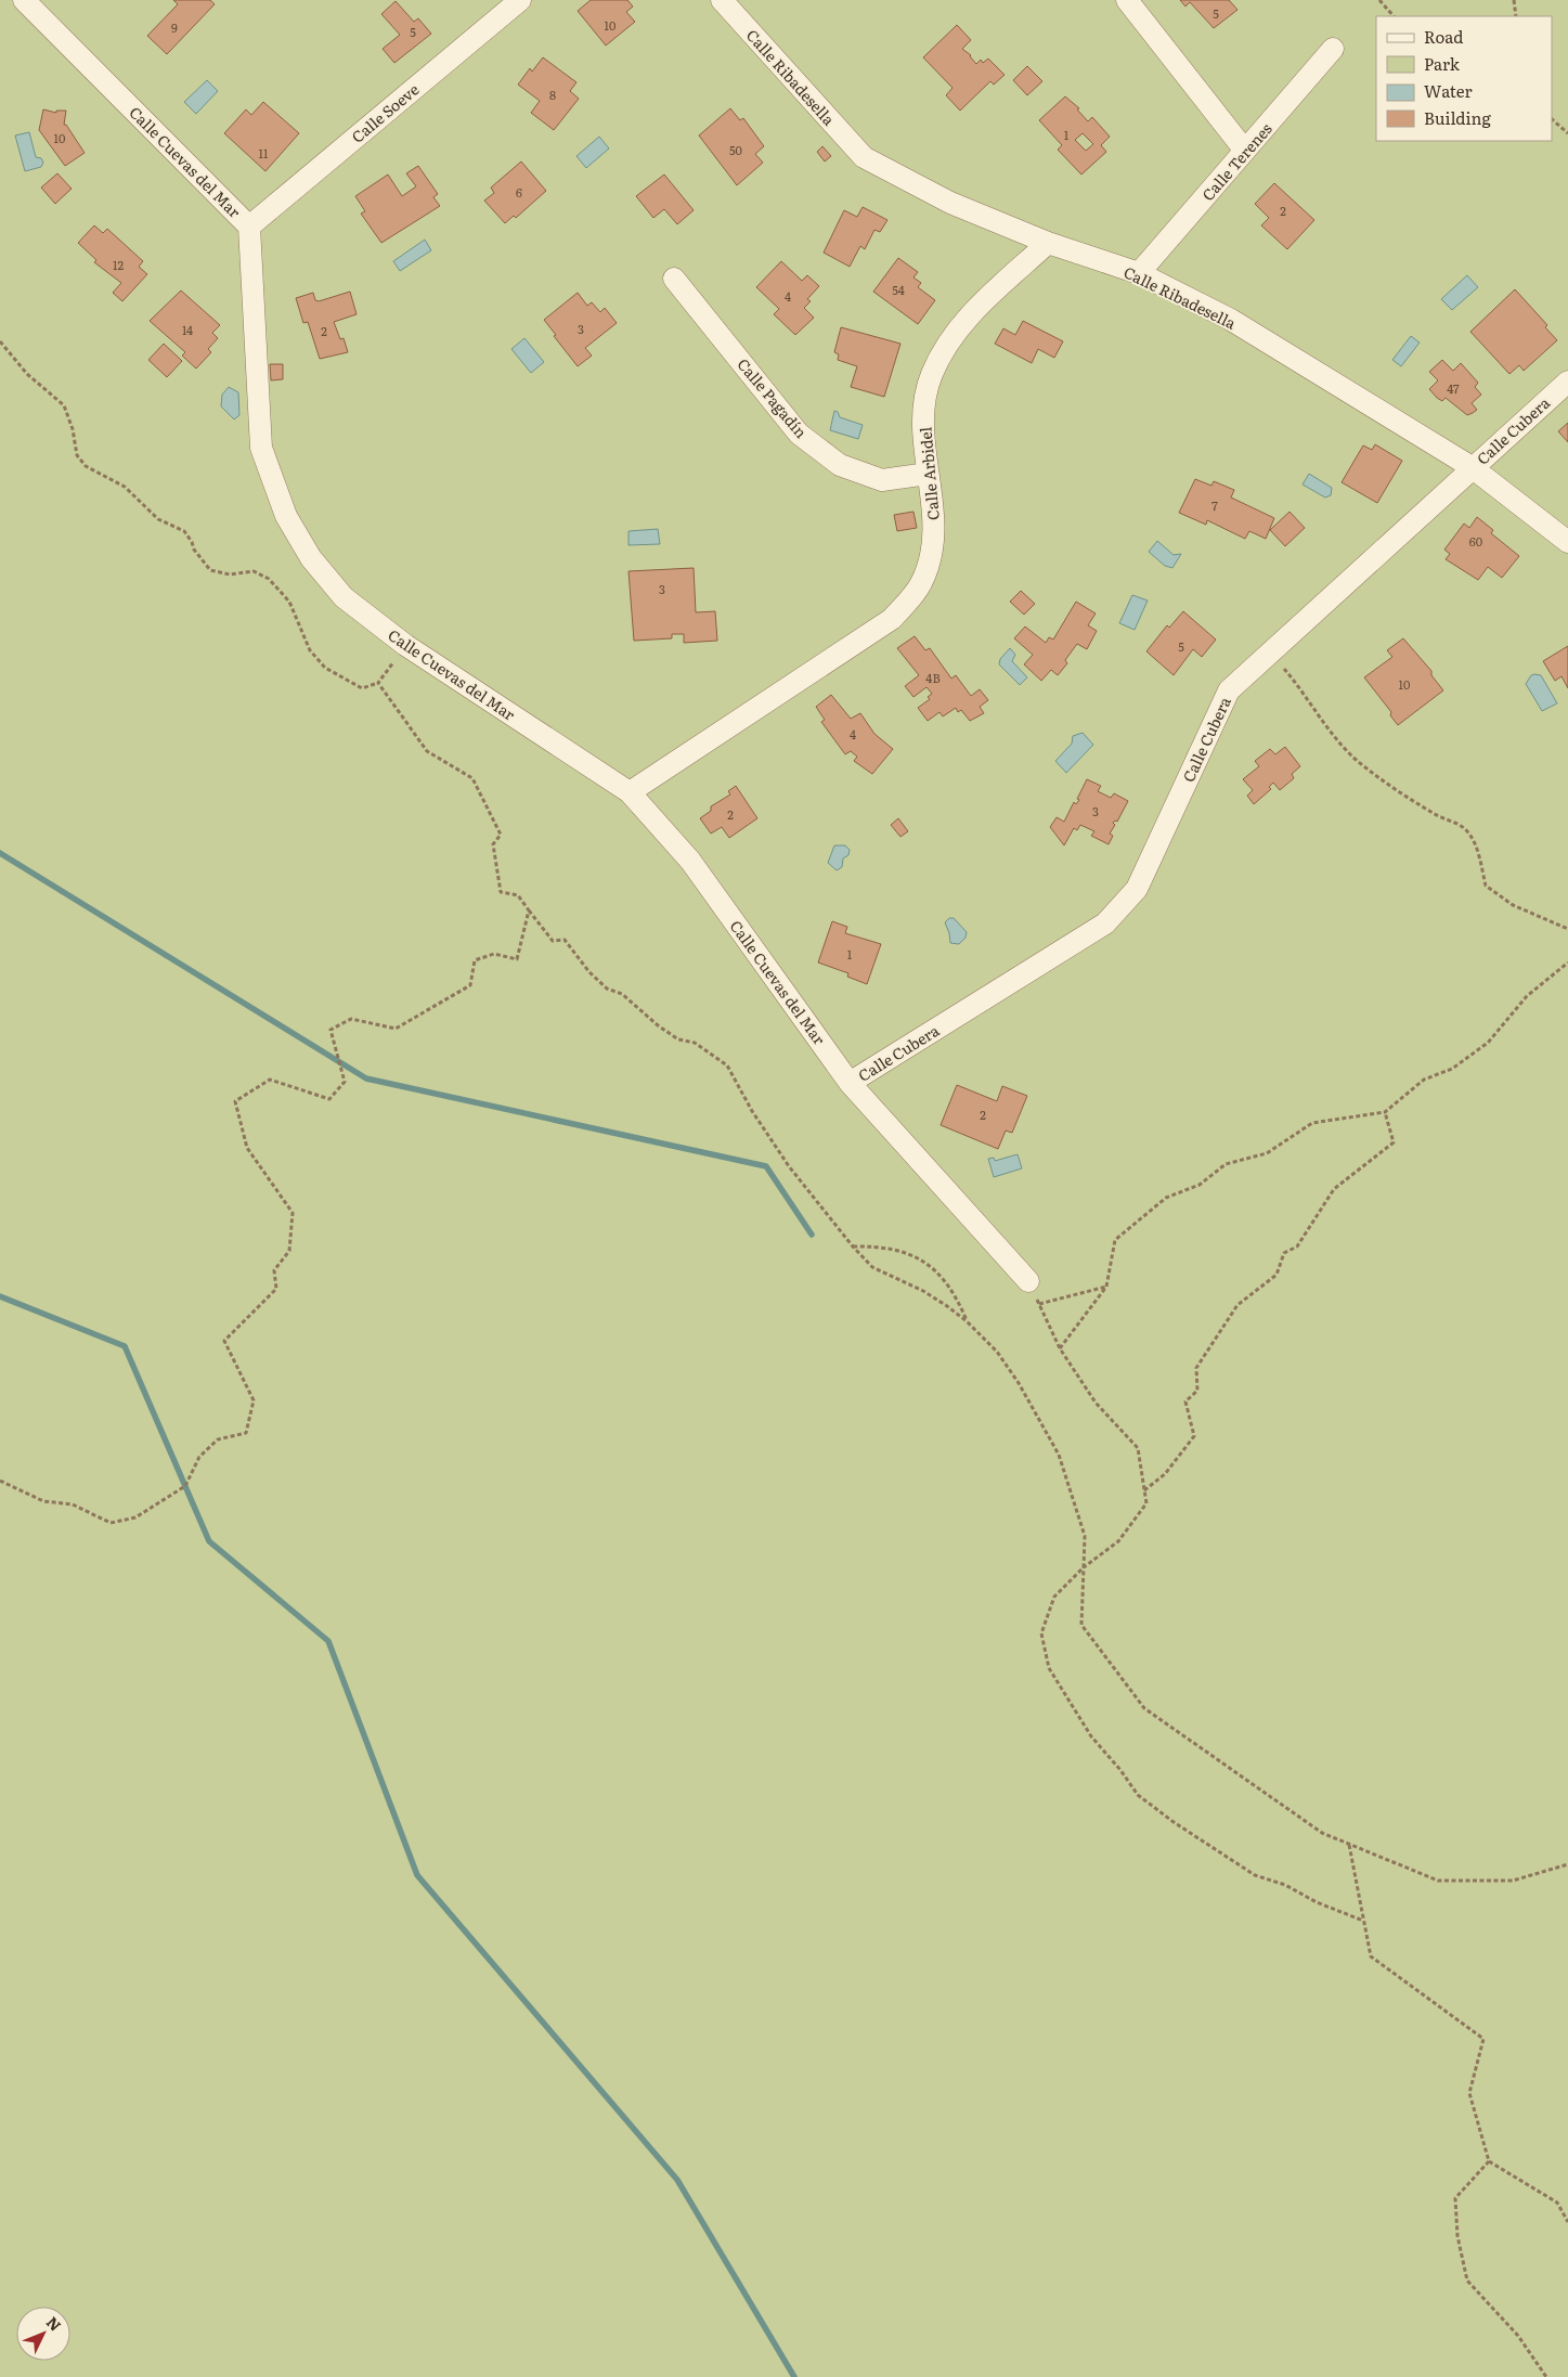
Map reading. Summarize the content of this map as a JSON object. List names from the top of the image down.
{
  "streets": {
    "street": [
      "Calle Ribadesella",
      "Calle Soeve",
      "Calle Cuevas del Mar",
      "Calle Terenes",
      "Calle Pagadín",
      "Calle Cubera",
      "Calle Arbidel"
    ]
  },
  "crossings": [
    ["Calle Ribadesella", "Calle Terenes"],
    ["Calle Ribadesella", "Calle Cubera"],
    ["Calle Ribadesella", "Calle Arbidel"],
    ["Calle Soeve", "Calle Cuevas del Mar"],
    ["Calle Cuevas del Mar", "Calle Cubera"],
    ["Calle Cuevas del Mar", "Calle Arbidel"],
    ["Calle Pagadín", "Calle Arbidel"]
  ],
  "house_numbers": [
    "5",
    "10",
    "9",
    "5",
    "8",
    "1",
    "10",
    "50",
    "11",
    "6",
    "2",
    "12",
    "54",
    "4",
    "3",
    "14",
    "2",
    "47",
    "7",
    "60",
    "3",
    "5",
    "4B",
    "10",
    "4",
    "3",
    "2",
    "1",
    "2"
  ],
  "legend": [
    "Road",
    "Park",
    "Water",
    "Building"
  ],
  "north": "top right"
}
